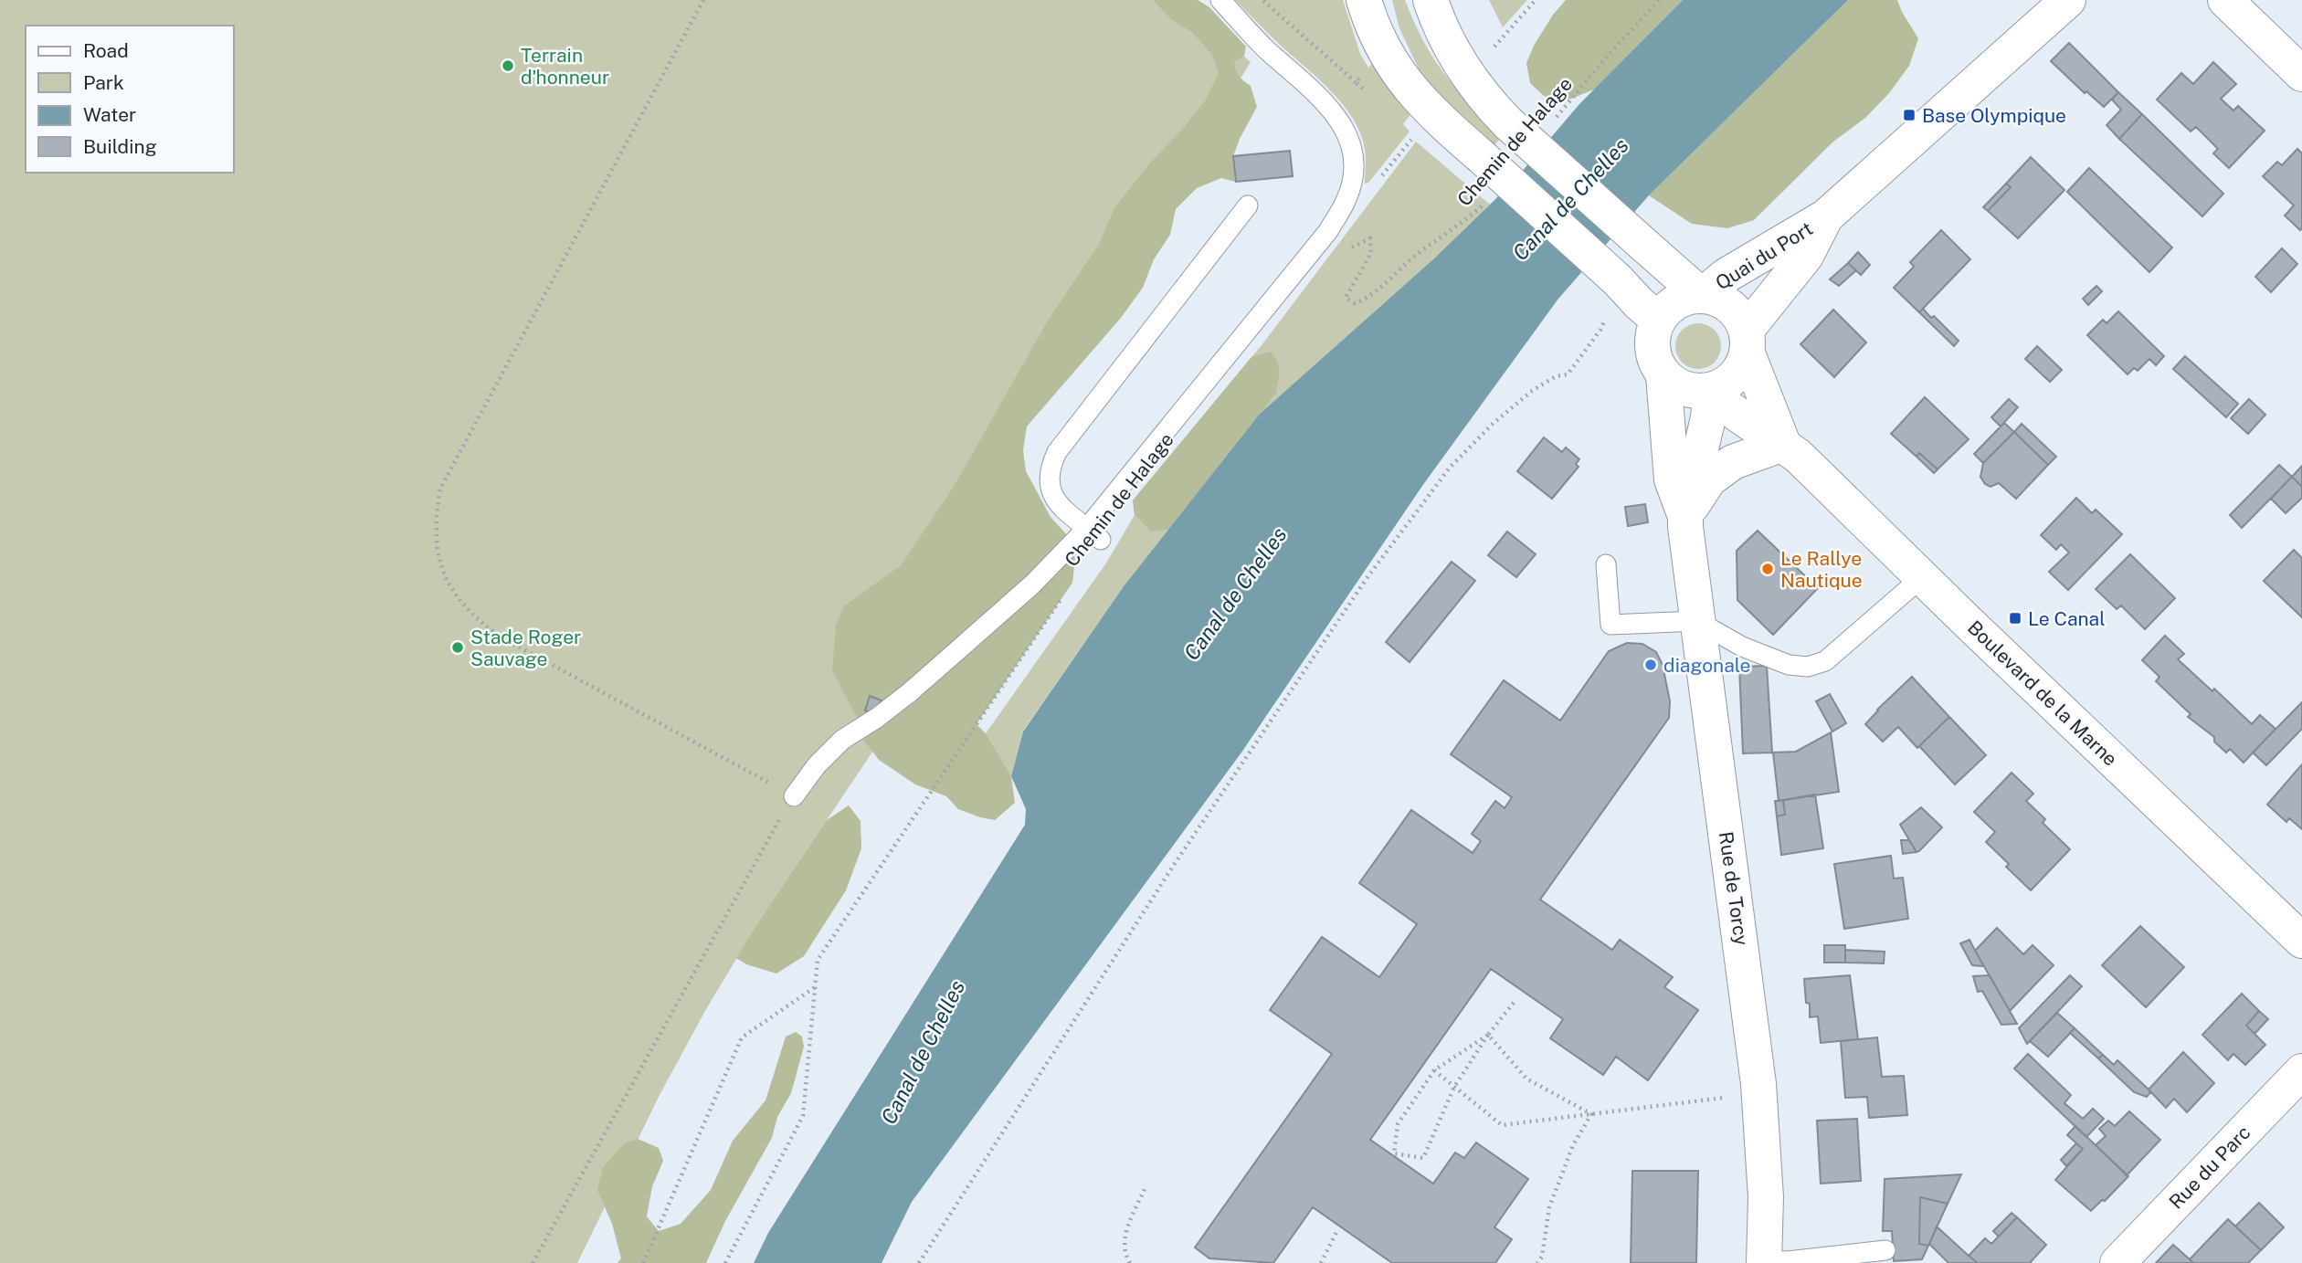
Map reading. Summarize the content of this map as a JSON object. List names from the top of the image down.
{
  "streets": {
    "street": [
      "Quai du Port",
      "Boulevard de la Marne",
      "Rue de Torcy",
      "Rue du Parc"
    ],
    "path": ["Chemin de Halage"]
  },
  "crossings": [
    ["Quai du Port", "Boulevard de la Marne"],
    ["Quai du Port", "Rue de Torcy"],
    ["Boulevard de la Marne", "Rue de Torcy"]
  ],
  "water": ["Canal de Chelles"],
  "places": {
    "other": [
      "Terrain d'honneur",
      "Le Rallye Nautique",
      "Stade Roger Sauvage",
      "diagonale"
    ],
    "transit": ["Base Olympique", "Le Canal"]
  },
  "legend": [
    "Road",
    "Park",
    "Water",
    "Building"
  ]
}
